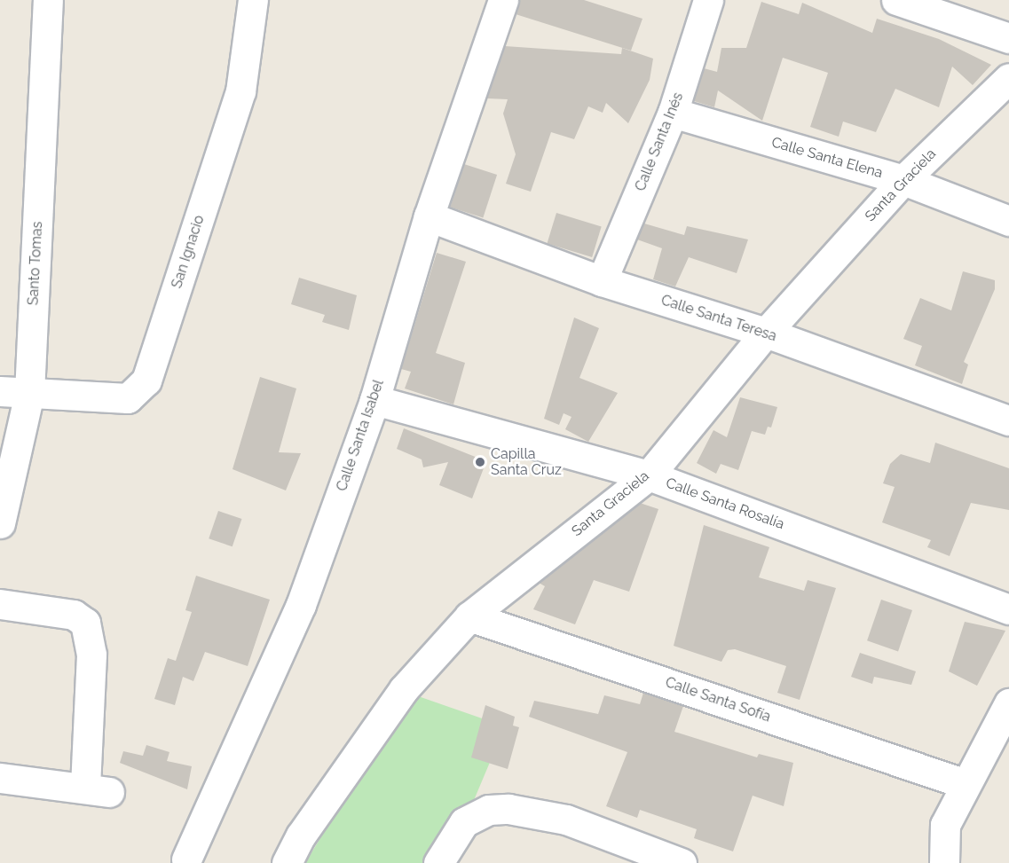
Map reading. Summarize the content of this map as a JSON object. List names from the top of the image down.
{
  "streets": {
    "street": [
      "Calle Santa Inés",
      "Calle Santa Elena",
      "Santa Graciela",
      "San Ignacio",
      "Santo Tomas",
      "Calle Santa Teresa",
      "Calle Santa Isabel",
      "Calle Santa Rosalía",
      "Calle Santa Sofía"
    ]
  },
  "crossings": [
    ["Calle Santa Inés", "Calle Santa Elena"],
    ["Calle Santa Inés", "Calle Santa Teresa"],
    ["Calle Santa Elena", "Santa Graciela"],
    ["Santa Graciela", "Calle Santa Teresa"],
    ["Santa Graciela", "Calle Santa Rosalía"],
    ["Santa Graciela", "Calle Santa Sofía"],
    ["San Ignacio", "Santo Tomas"],
    ["Calle Santa Teresa", "Calle Santa Isabel"],
    ["Calle Santa Isabel", "Calle Santa Rosalía"]
  ],
  "places": ["Capilla Santa Cruz"]
}
